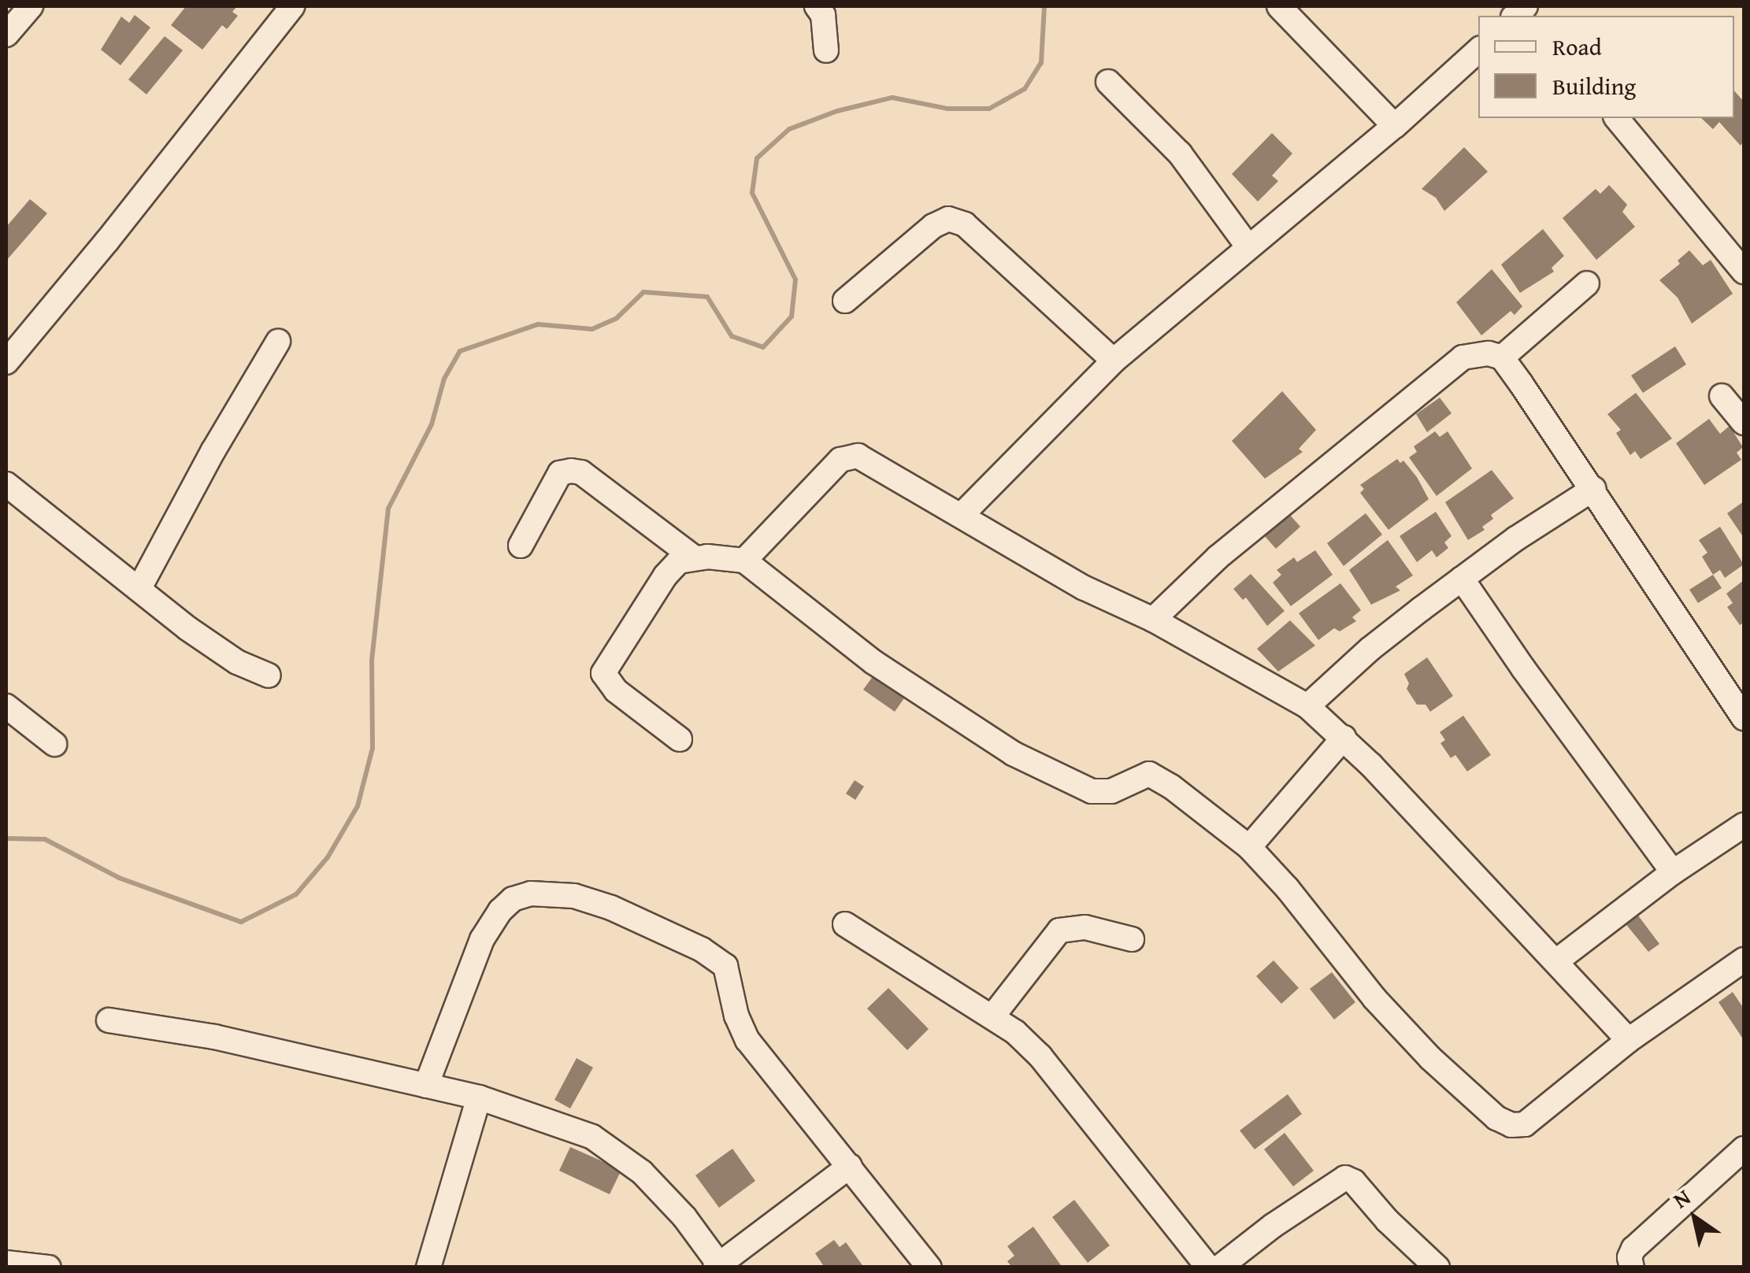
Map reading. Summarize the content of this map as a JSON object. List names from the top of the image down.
{
  "legend": ["Road", "Building"],
  "north": "top left"
}
